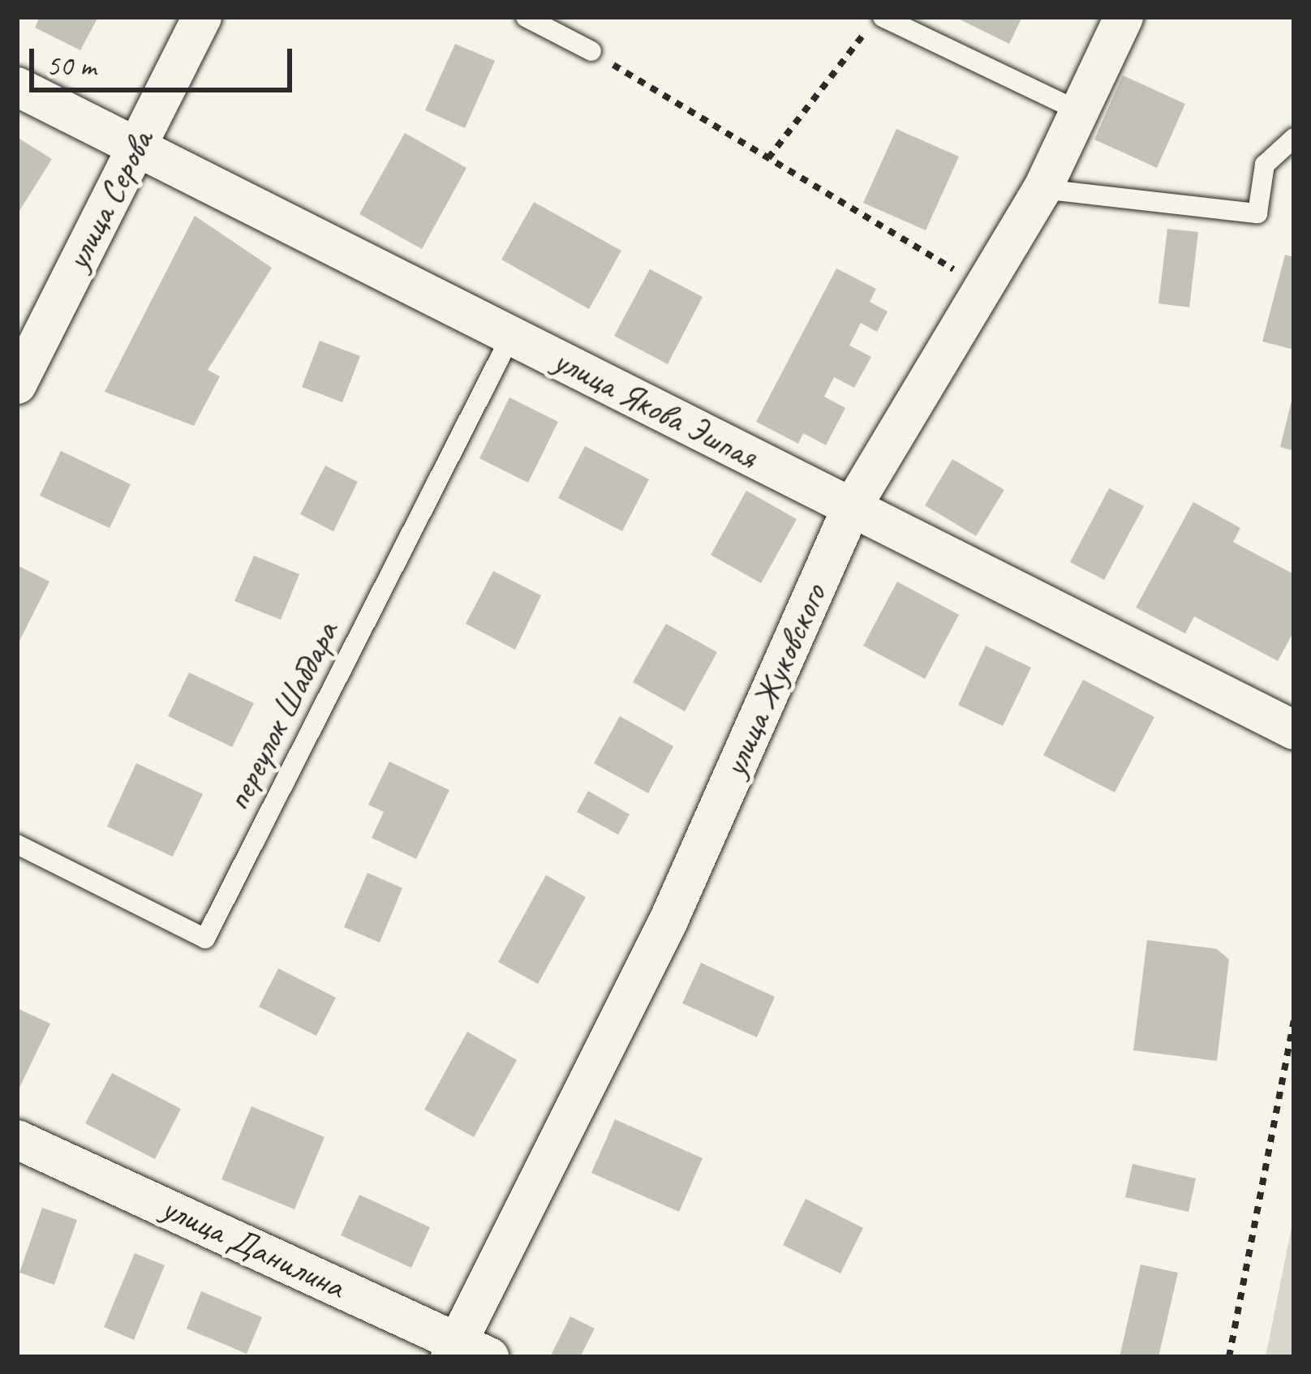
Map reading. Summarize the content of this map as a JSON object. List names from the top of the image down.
{
  "streets": {
    "street": [
      "улица Серова",
      "улица Якова Эшпая",
      "улица Жуковского",
      "улица Данилина"
    ],
    "lane": ["переулок Шабдара"]
  },
  "crossings": [
    ["улица Серова", "улица Якова Эшпая"],
    ["улица Якова Эшпая", "улица Жуковского"],
    ["улица Якова Эшпая", "переулок Шабдара"],
    ["улица Жуковского", "улица Данилина"]
  ],
  "scale_bar": "50 m"
}
